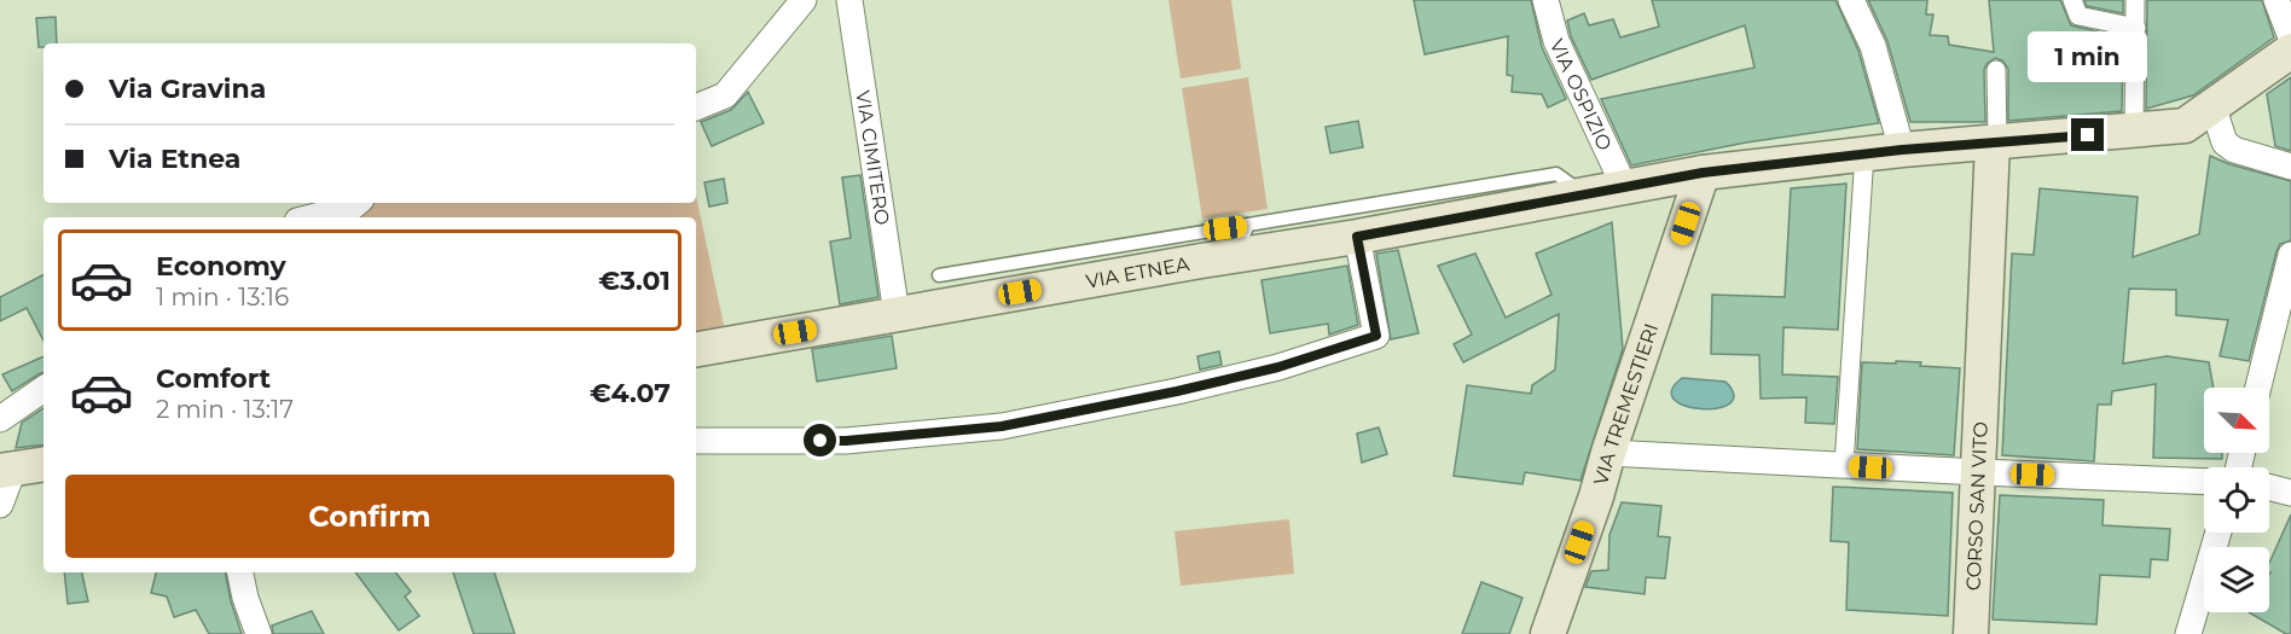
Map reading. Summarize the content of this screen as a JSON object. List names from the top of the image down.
{
  "streets": {
    "main road": ["VIA ETNEA", "VIA TREMESTIERI", "CORSO SAN VITO"],
    "street": ["VIA OSPIZIO", "VIA CIMITERO"]
  },
  "crossings": [
    ["VIA OSPIZIO", "VIA ETNEA"],
    ["VIA CIMITERO", "VIA ETNEA"],
    ["VIA ETNEA", "VIA TREMESTIERI"],
    ["VIA ETNEA", "CORSO SAN VITO"]
  ],
  "north": "bottom right",
  "page": {
    "bubble": "1 min",
    "banner": ["Via Gravina", "Via Etnea"],
    "list": [
      {
        "name": "Economy",
        "note": "1 min · 13:16",
        "value": "€3.01"
      },
      {
        "name": "Comfort",
        "note": "2 min · 13:17",
        "value": "€4.07"
      }
    ],
    "buttons": "Confirm"
  }
}
